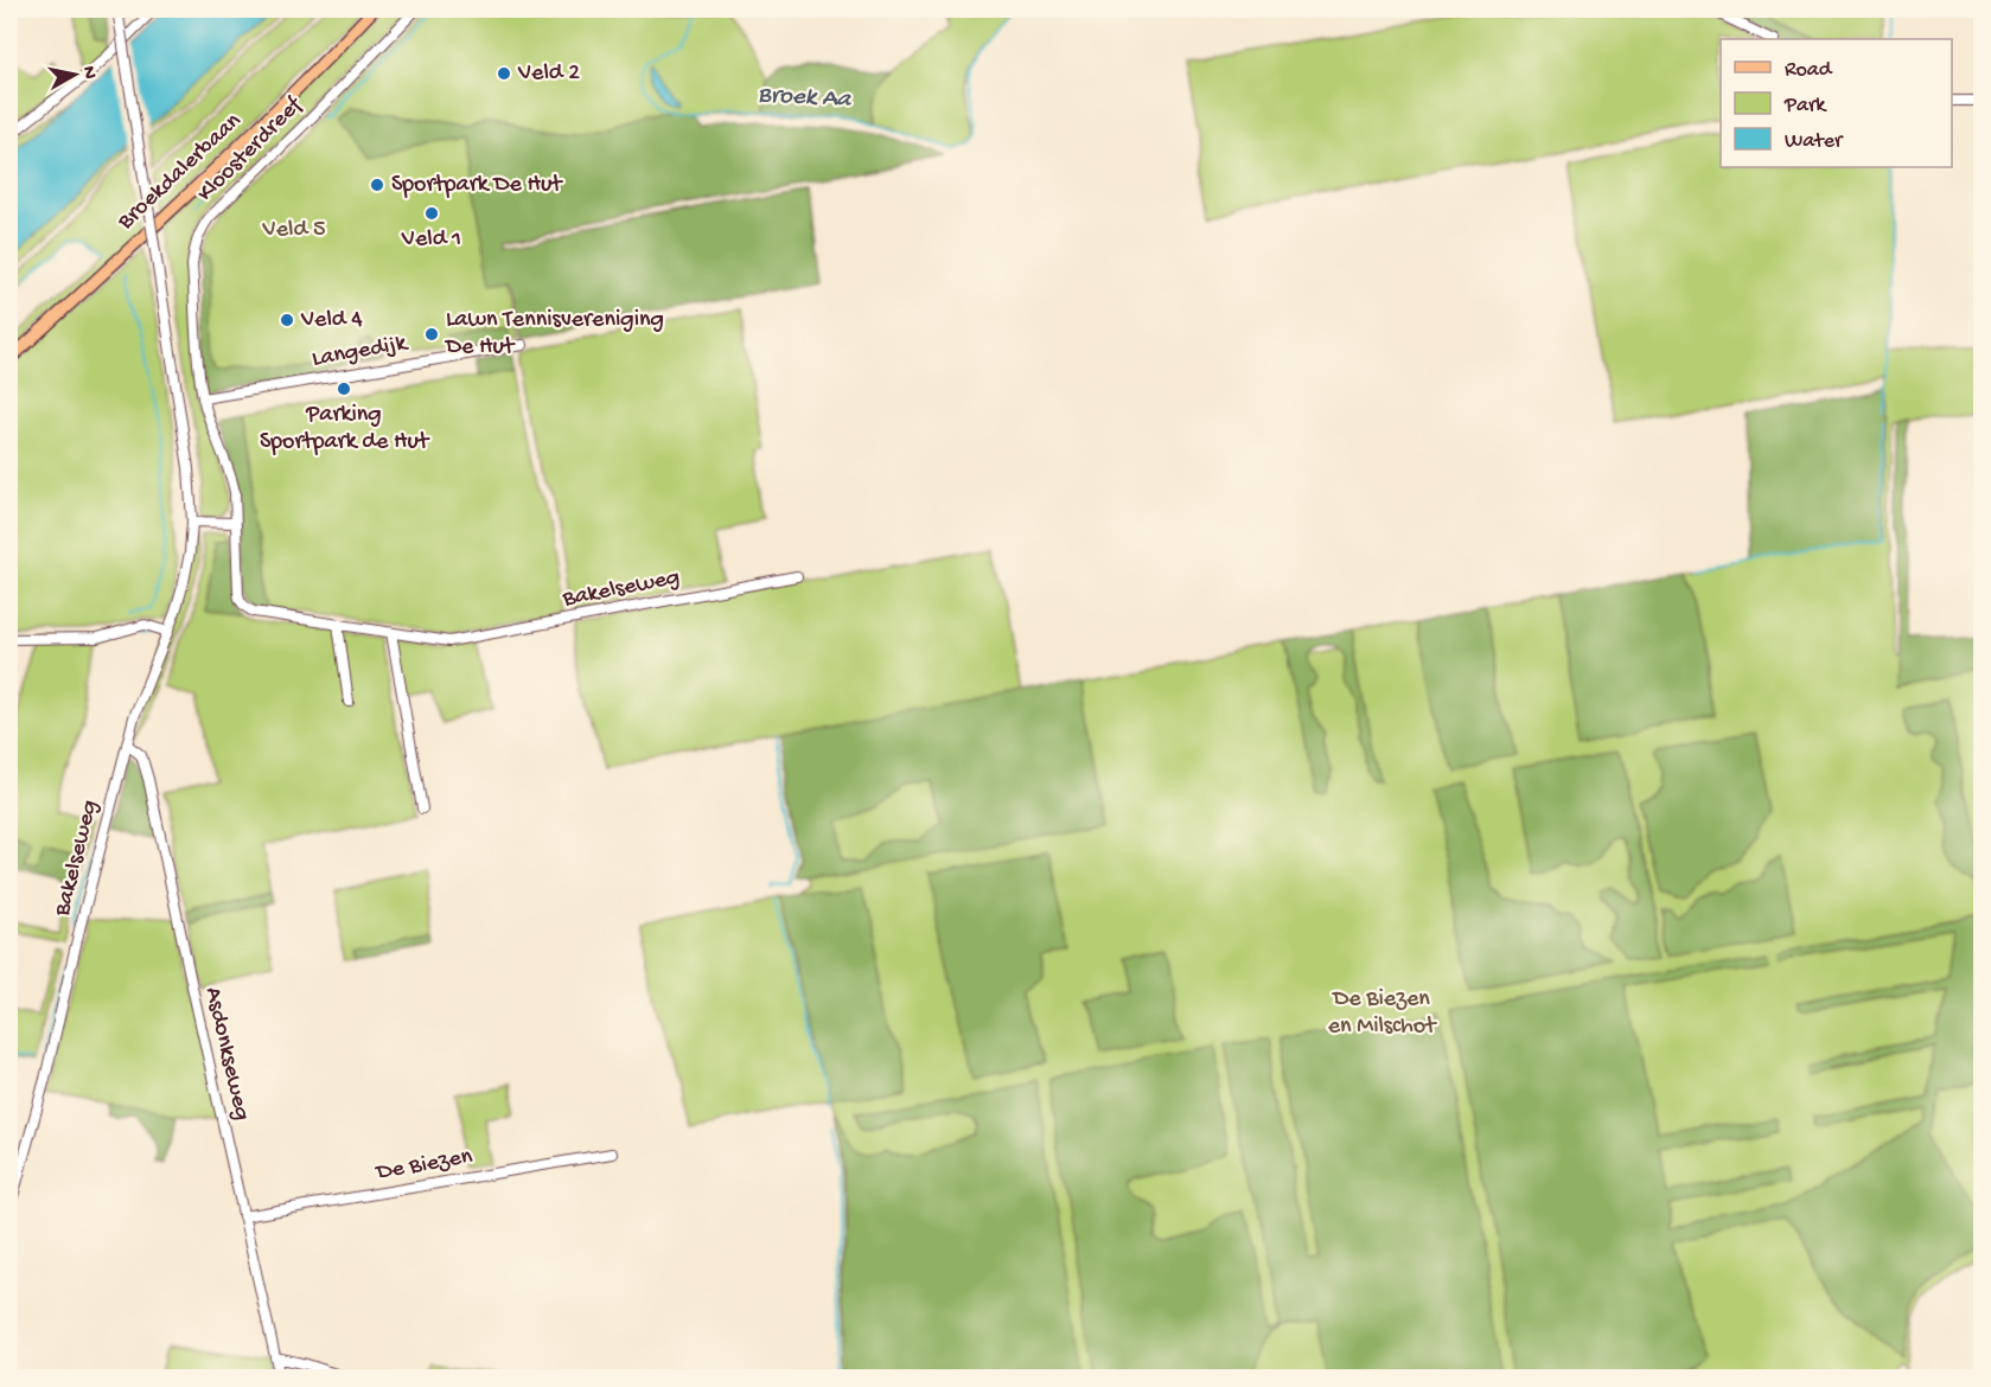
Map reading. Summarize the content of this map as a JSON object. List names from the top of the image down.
{
  "streets": {
    "main road": ["Broekdalerbaan"],
    "street": [
      "Kloosterdreef",
      "Langedijk",
      "Bakelseweg",
      "Asdonkseweg",
      "De Biezen"
    ]
  },
  "crossings": [
    ["Kloosterdreef", "Langedijk"],
    ["Kloosterdreef", "Bakelseweg"],
    ["Bakelseweg", "Asdonkseweg"],
    ["Asdonkseweg", "De Biezen"]
  ],
  "water": ["Broek Aa"],
  "parks": ["Veld 5", "De Biezen en Milschot"],
  "places": [
    "Veld 2",
    "Sportpark De Hut",
    "Veld 1",
    "Veld 4",
    "Lawn Tennisvereniging De Hut",
    "Parking Sportpark de Hut"
  ],
  "legend": ["Road", "Park", "Water"],
  "north": "right"
}
